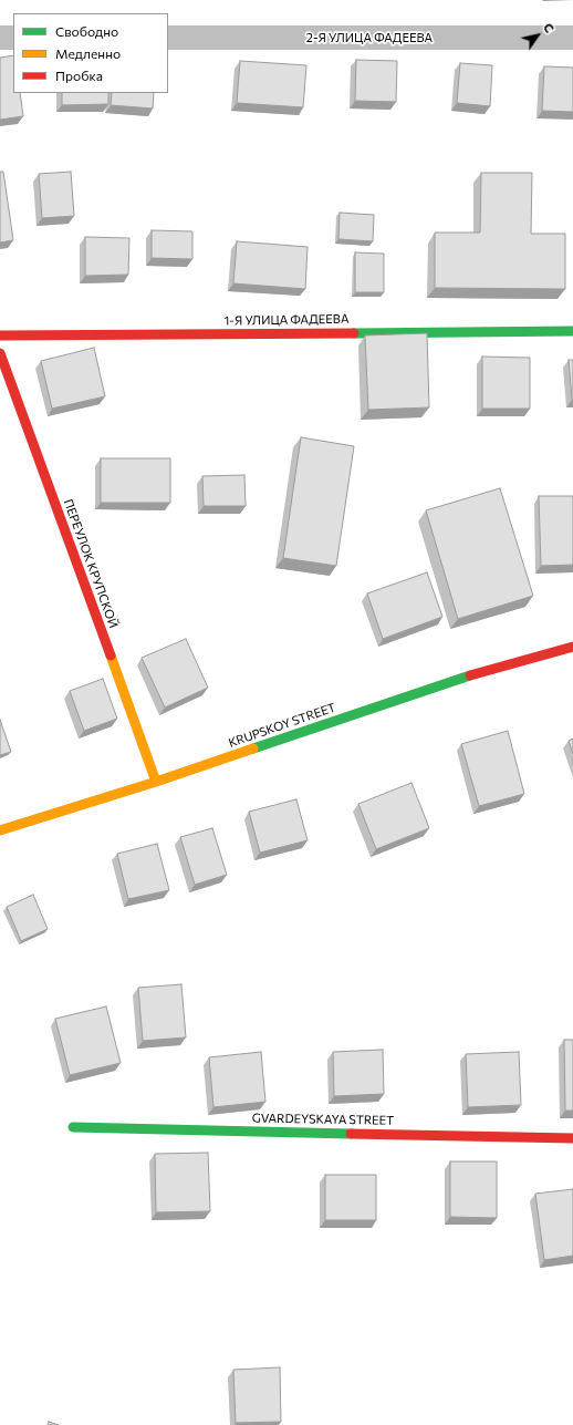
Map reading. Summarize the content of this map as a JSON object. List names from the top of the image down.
{
  "streets": {
    "street": [
      "2-Я УЛИЦА ФАДЕЕВА",
      "1-Я УЛИЦА ФАДЕЕВА",
      "ПЕРЕУЛОК КРУПСКОЙ",
      "KRUPSKOY STREET",
      "GVARDEYSKAYA STREET"
    ]
  },
  "crossings": [
    ["ПЕРЕУЛОК КРУПСКОЙ", "KRUPSKOY STREET"]
  ],
  "legend": ["Свободно", "Медленно", "Пробка"],
  "north": "top right"
}
